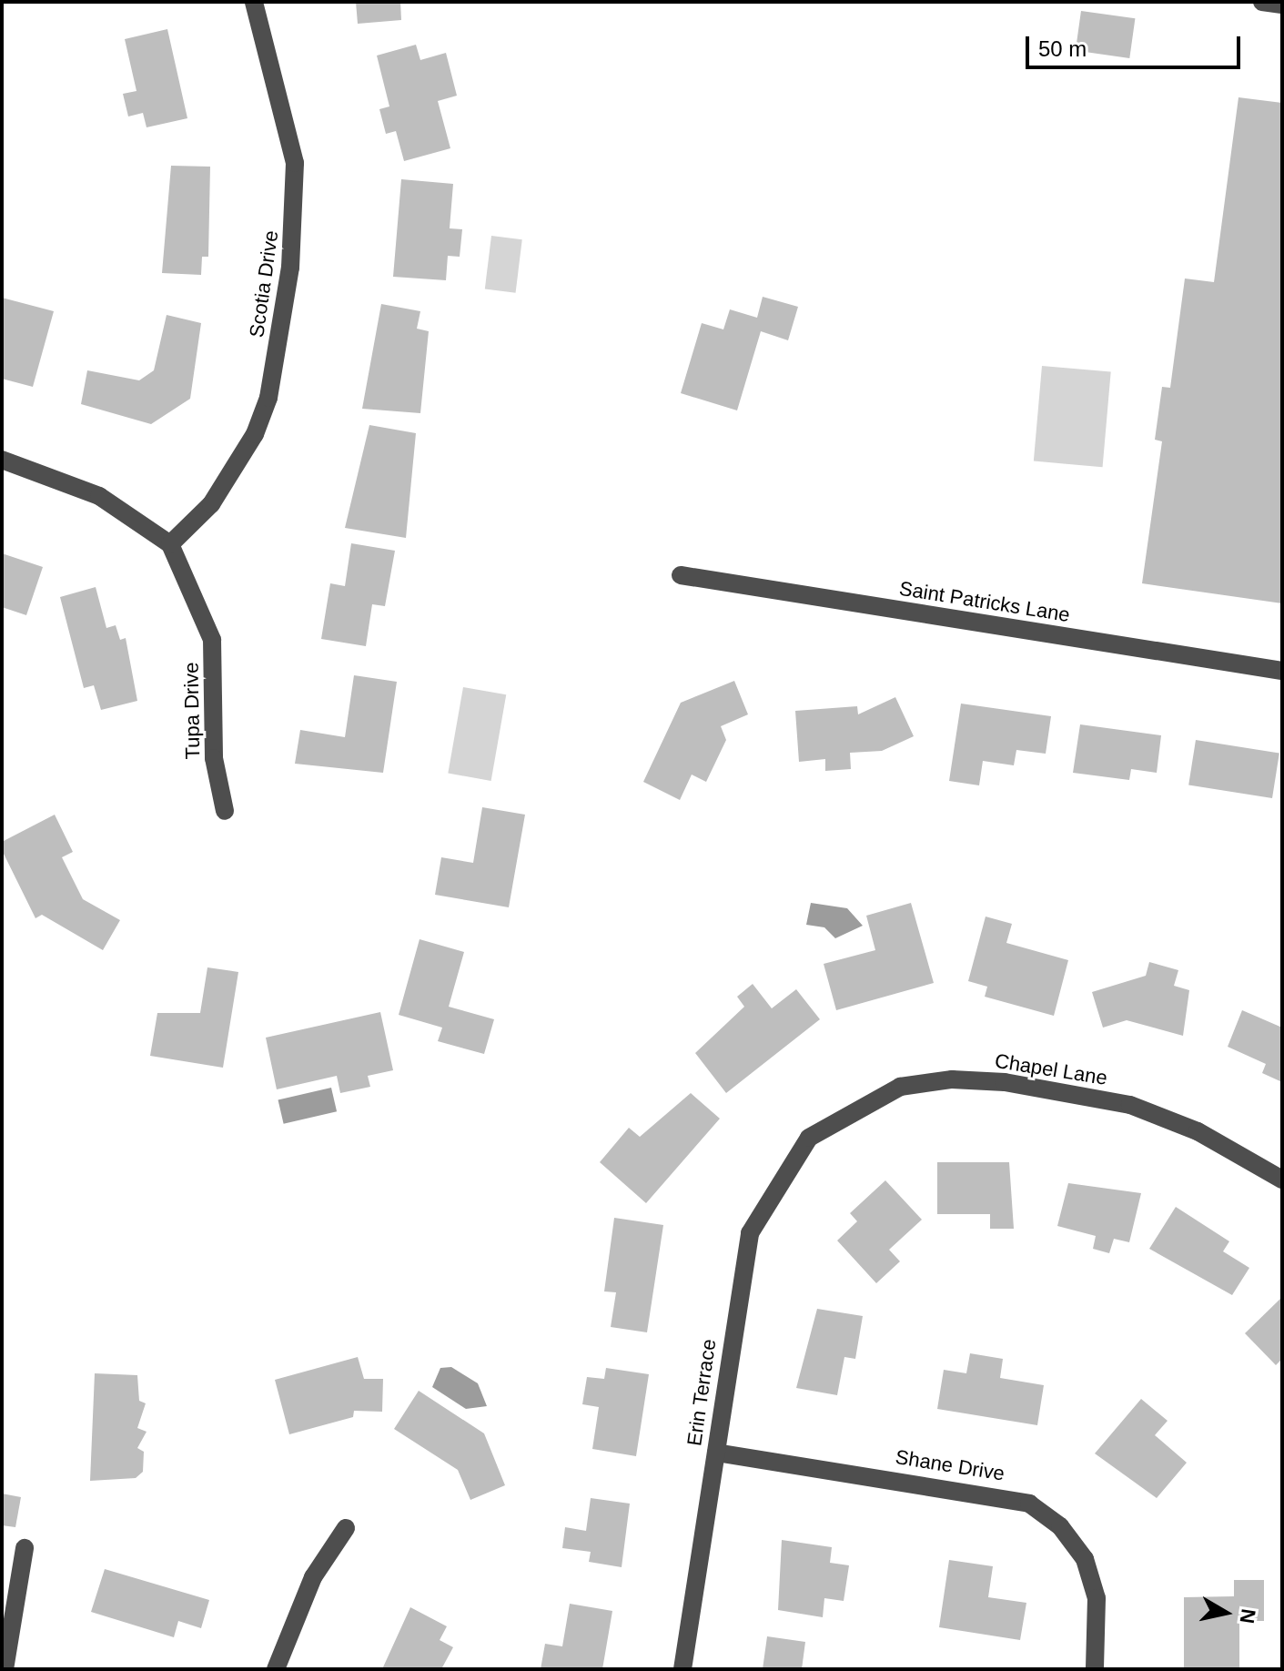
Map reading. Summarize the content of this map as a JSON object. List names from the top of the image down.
{
  "streets": {
    "street": [
      "Scotia Drive",
      "Saint Patricks Lane",
      "Tupa Drive",
      "Chapel Lane",
      "Erin Terrace",
      "Shane Drive"
    ]
  },
  "crossings": [
    ["Scotia Drive", "Tupa Drive"],
    ["Chapel Lane", "Erin Terrace"],
    ["Erin Terrace", "Shane Drive"]
  ],
  "scale_bar": "50 m",
  "north": "right"
}
